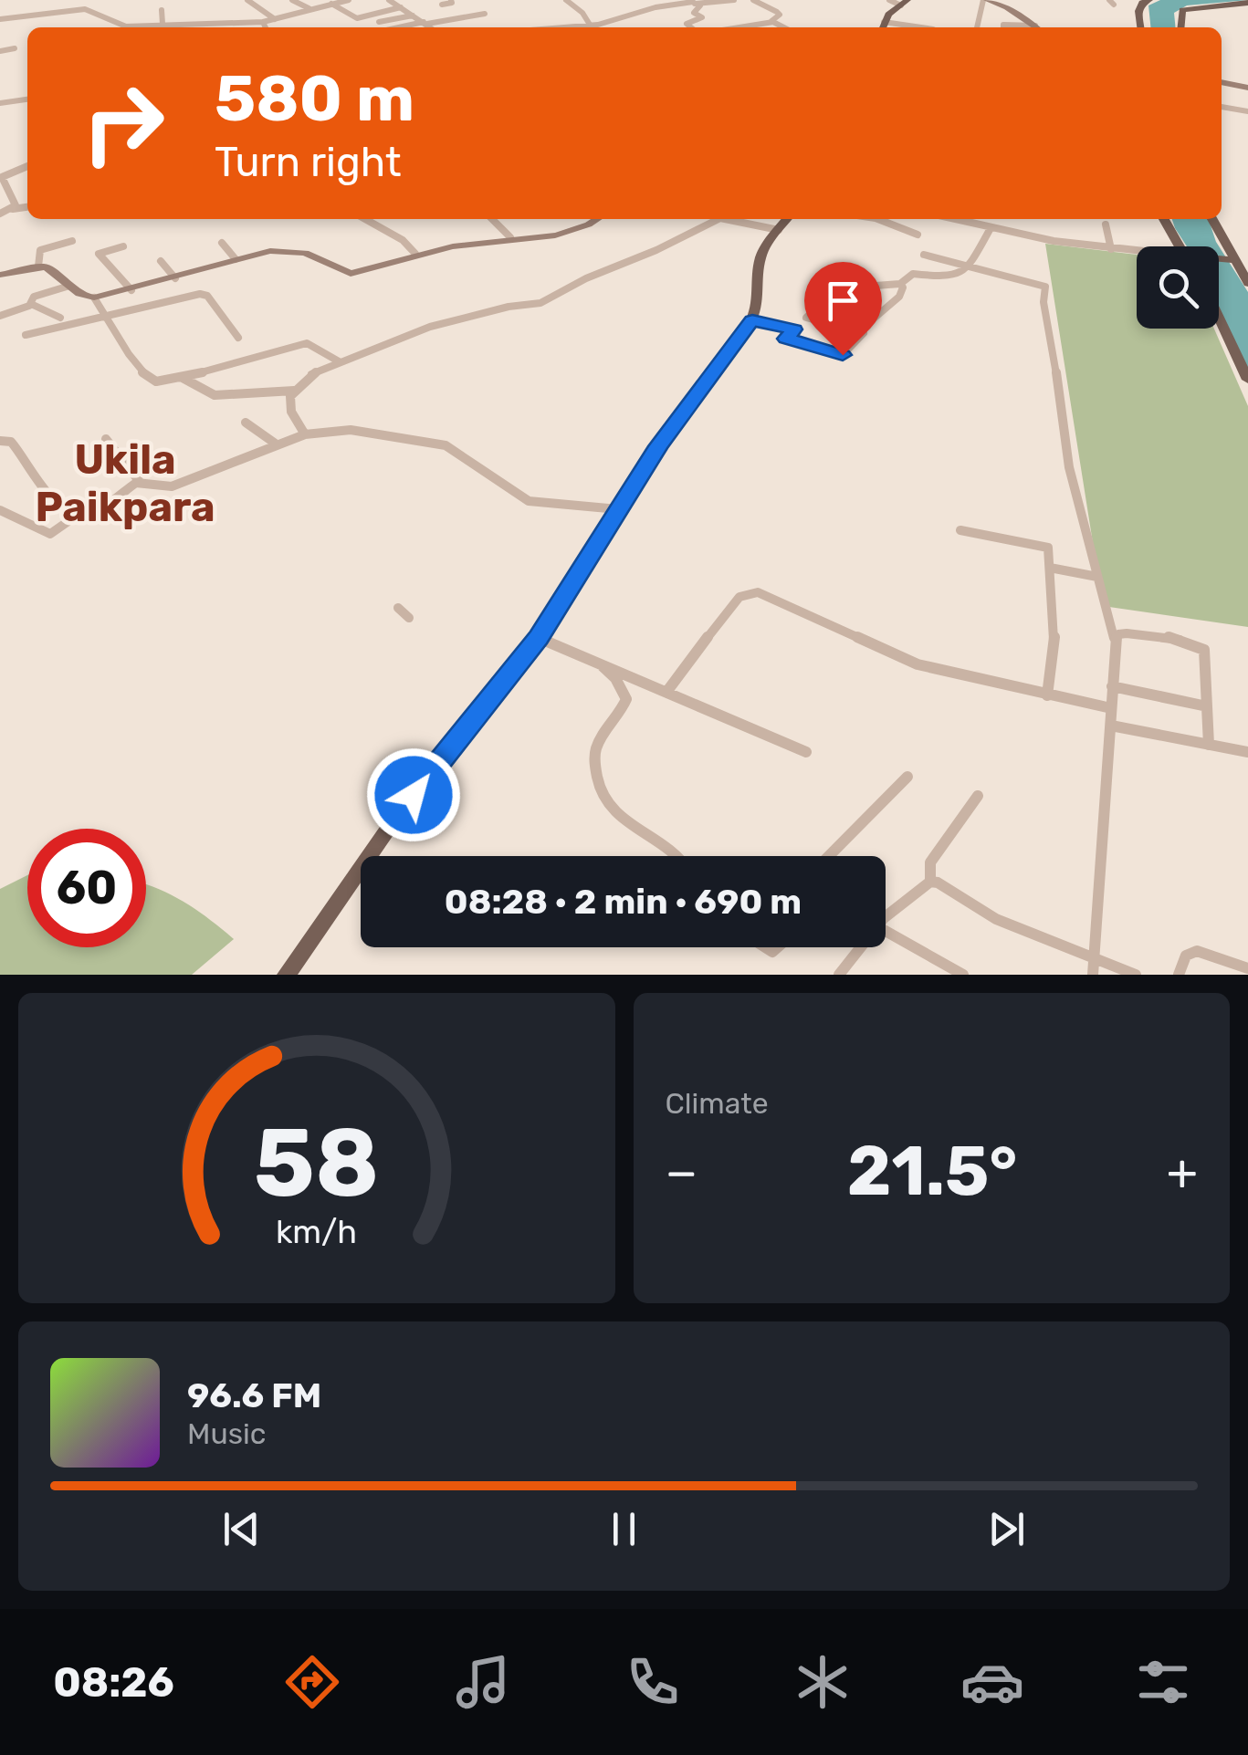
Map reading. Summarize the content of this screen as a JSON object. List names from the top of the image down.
{
  "districts": ["Ukila Paikpara"],
  "page": {
    "turn": ["580 m", "Turn right"],
    "limit": "60",
    "trip": "08:28 · 2 min · 690 m",
    "tile": "Climate",
    "heat": ["−", "21.5°", "+"],
    "song": ["96.6 FM", "Music"],
    "tabs": "08:26",
    "gauge": ["58", "km/h"]
  }
}
